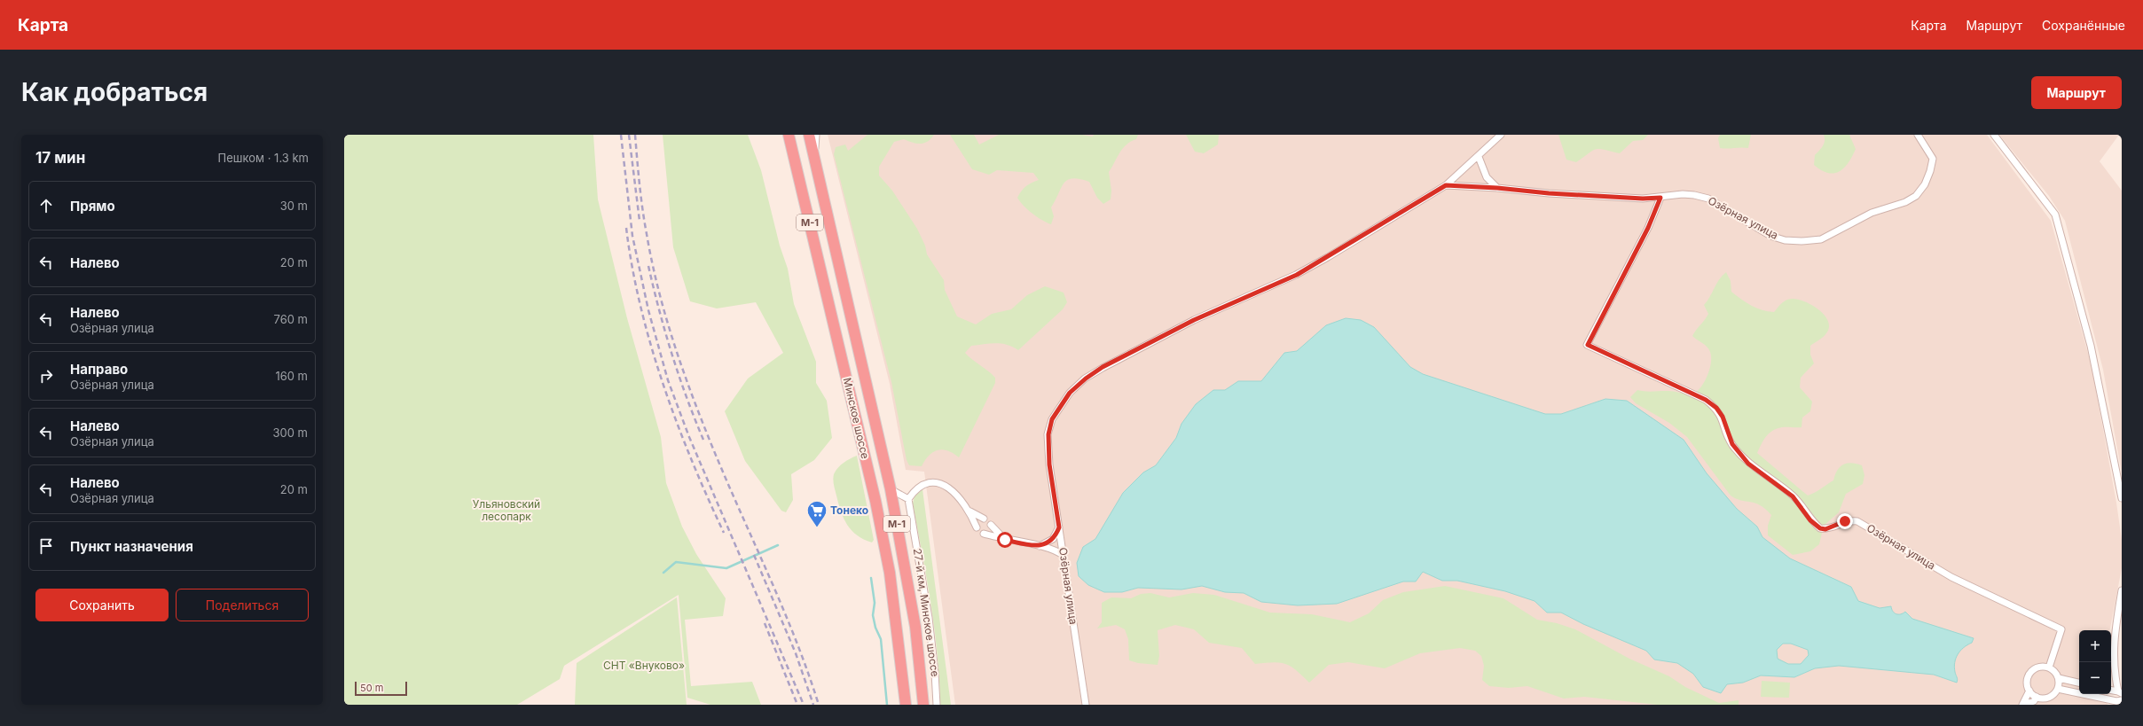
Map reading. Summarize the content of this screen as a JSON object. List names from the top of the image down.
{
  "streets": {
    "highway": ["М-1", "Минское шоссе"],
    "street": ["Озёрная улица", "27-й км, Минское шоссе"]
  },
  "parks": ["Ульяновский лесопарк", "СНТ «Внуково»"],
  "places": {
    "supermarket": ["Тонеко"]
  },
  "scale_bar": "50 m",
  "page": {
    "header": "Карта",
    "nav": ["Карта", "Маршрут", "Сохранённые"],
    "buttons": [
      "Маршрут",
      ["Сохранить", "Поделиться"]
    ],
    "title": "Как добраться",
    "heading": ["17 мин", "Пешком · 1.3 km"],
    "list": [
      ["Прямо", "30 m"],
      ["Налево", "20 m"],
      ["Налево", "Озёрная улица", "760 m"],
      ["Направо", "Озёрная улица", "160 m"],
      ["Налево", "Озёрная улица", "300 m"],
      ["Налево", "Озёрная улица", "20 m"],
      "Пункт назначения"
    ],
    "map_buttons": ["+", "−"],
    "scale": "50 m"
  }
}
